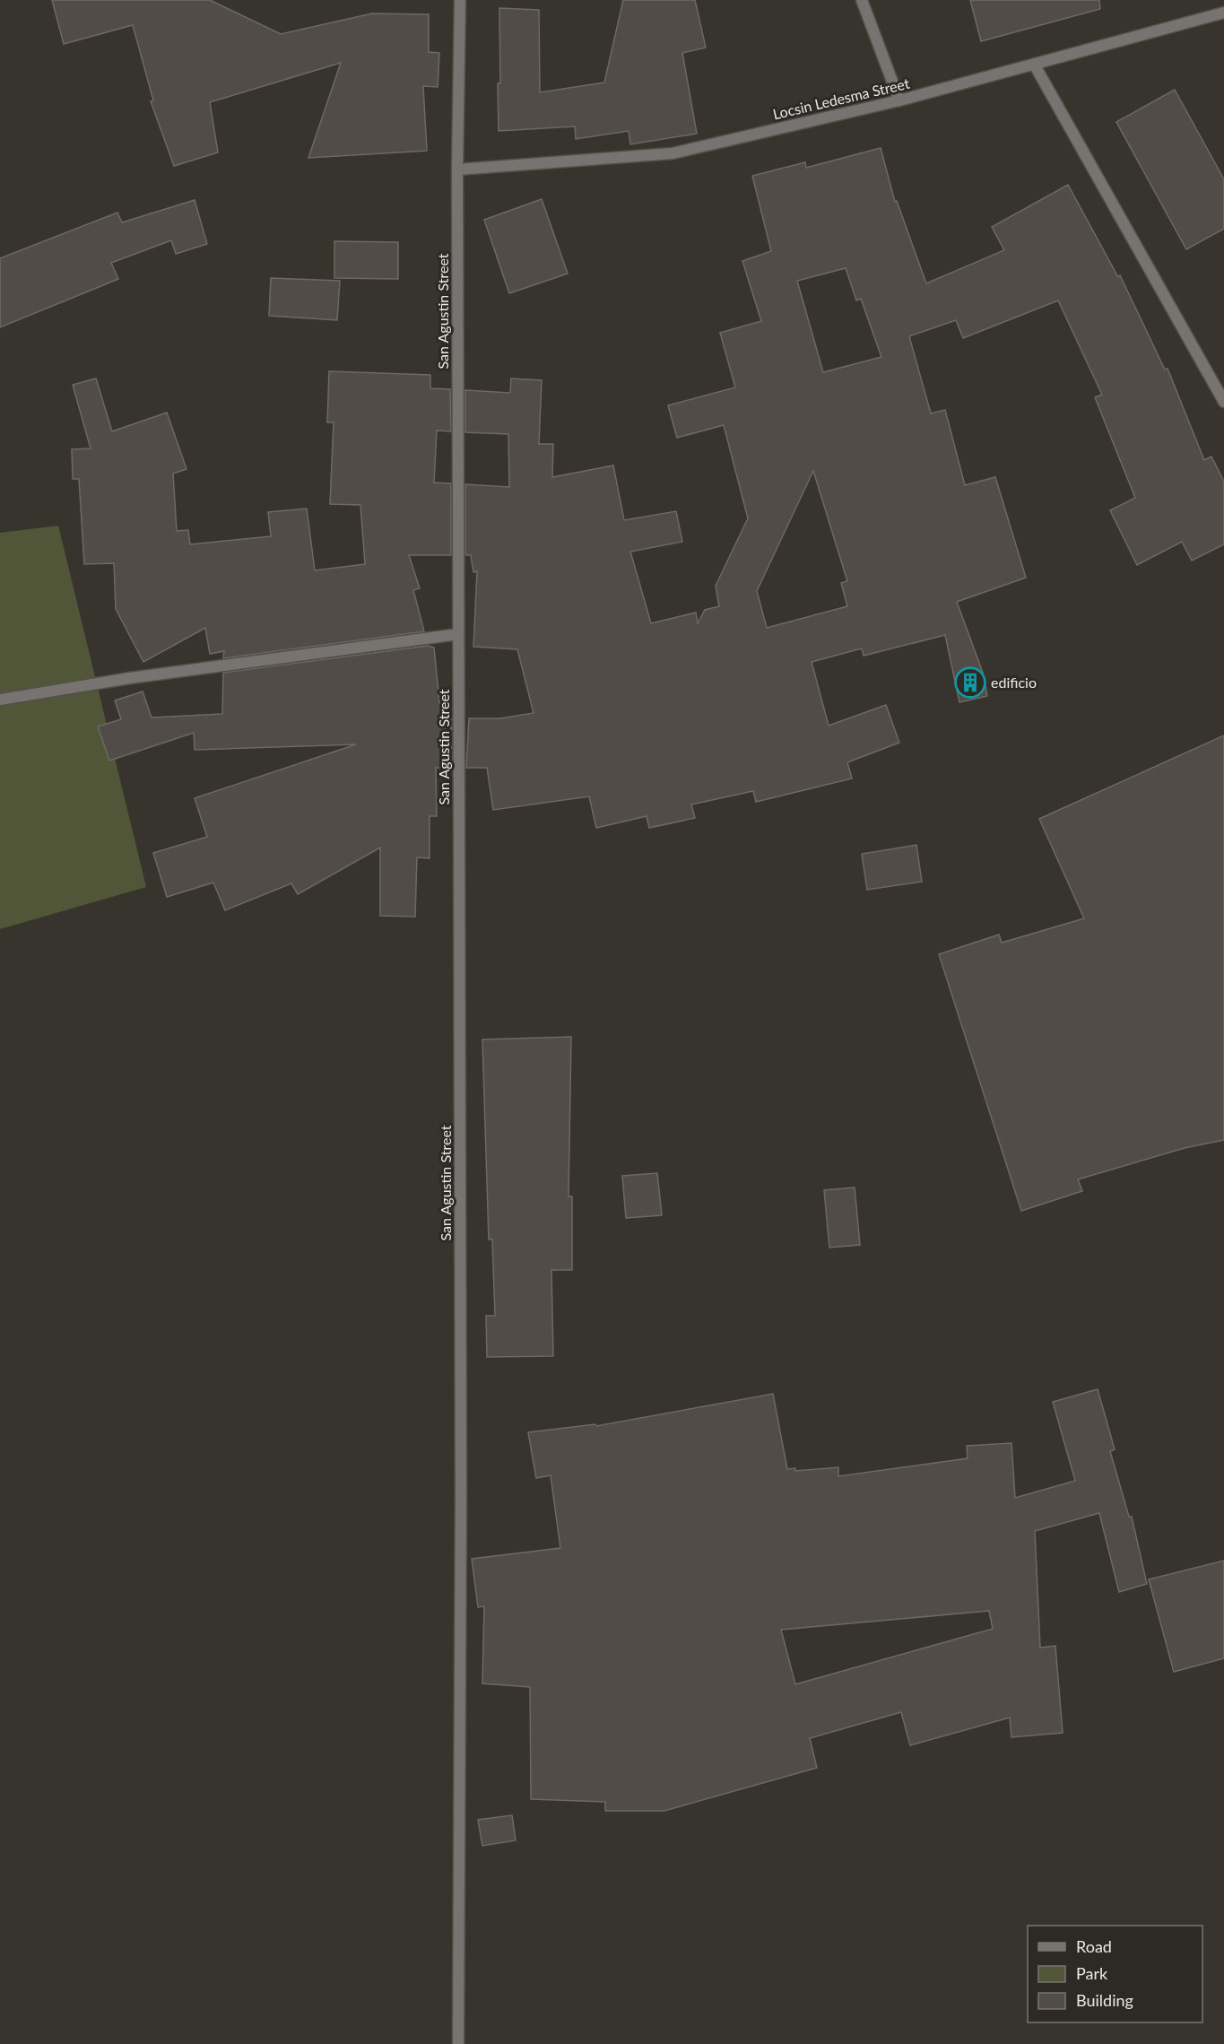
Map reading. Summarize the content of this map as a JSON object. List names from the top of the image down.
{
  "streets": {
    "street": ["Locsin Ledesma Street", "San Agustin Street"]
  },
  "crossings": [
    ["Locsin Ledesma Street", "San Agustin Street"]
  ],
  "places": {
    "building": ["edificio"]
  },
  "legend": ["Road", "Park", "Building"]
}
